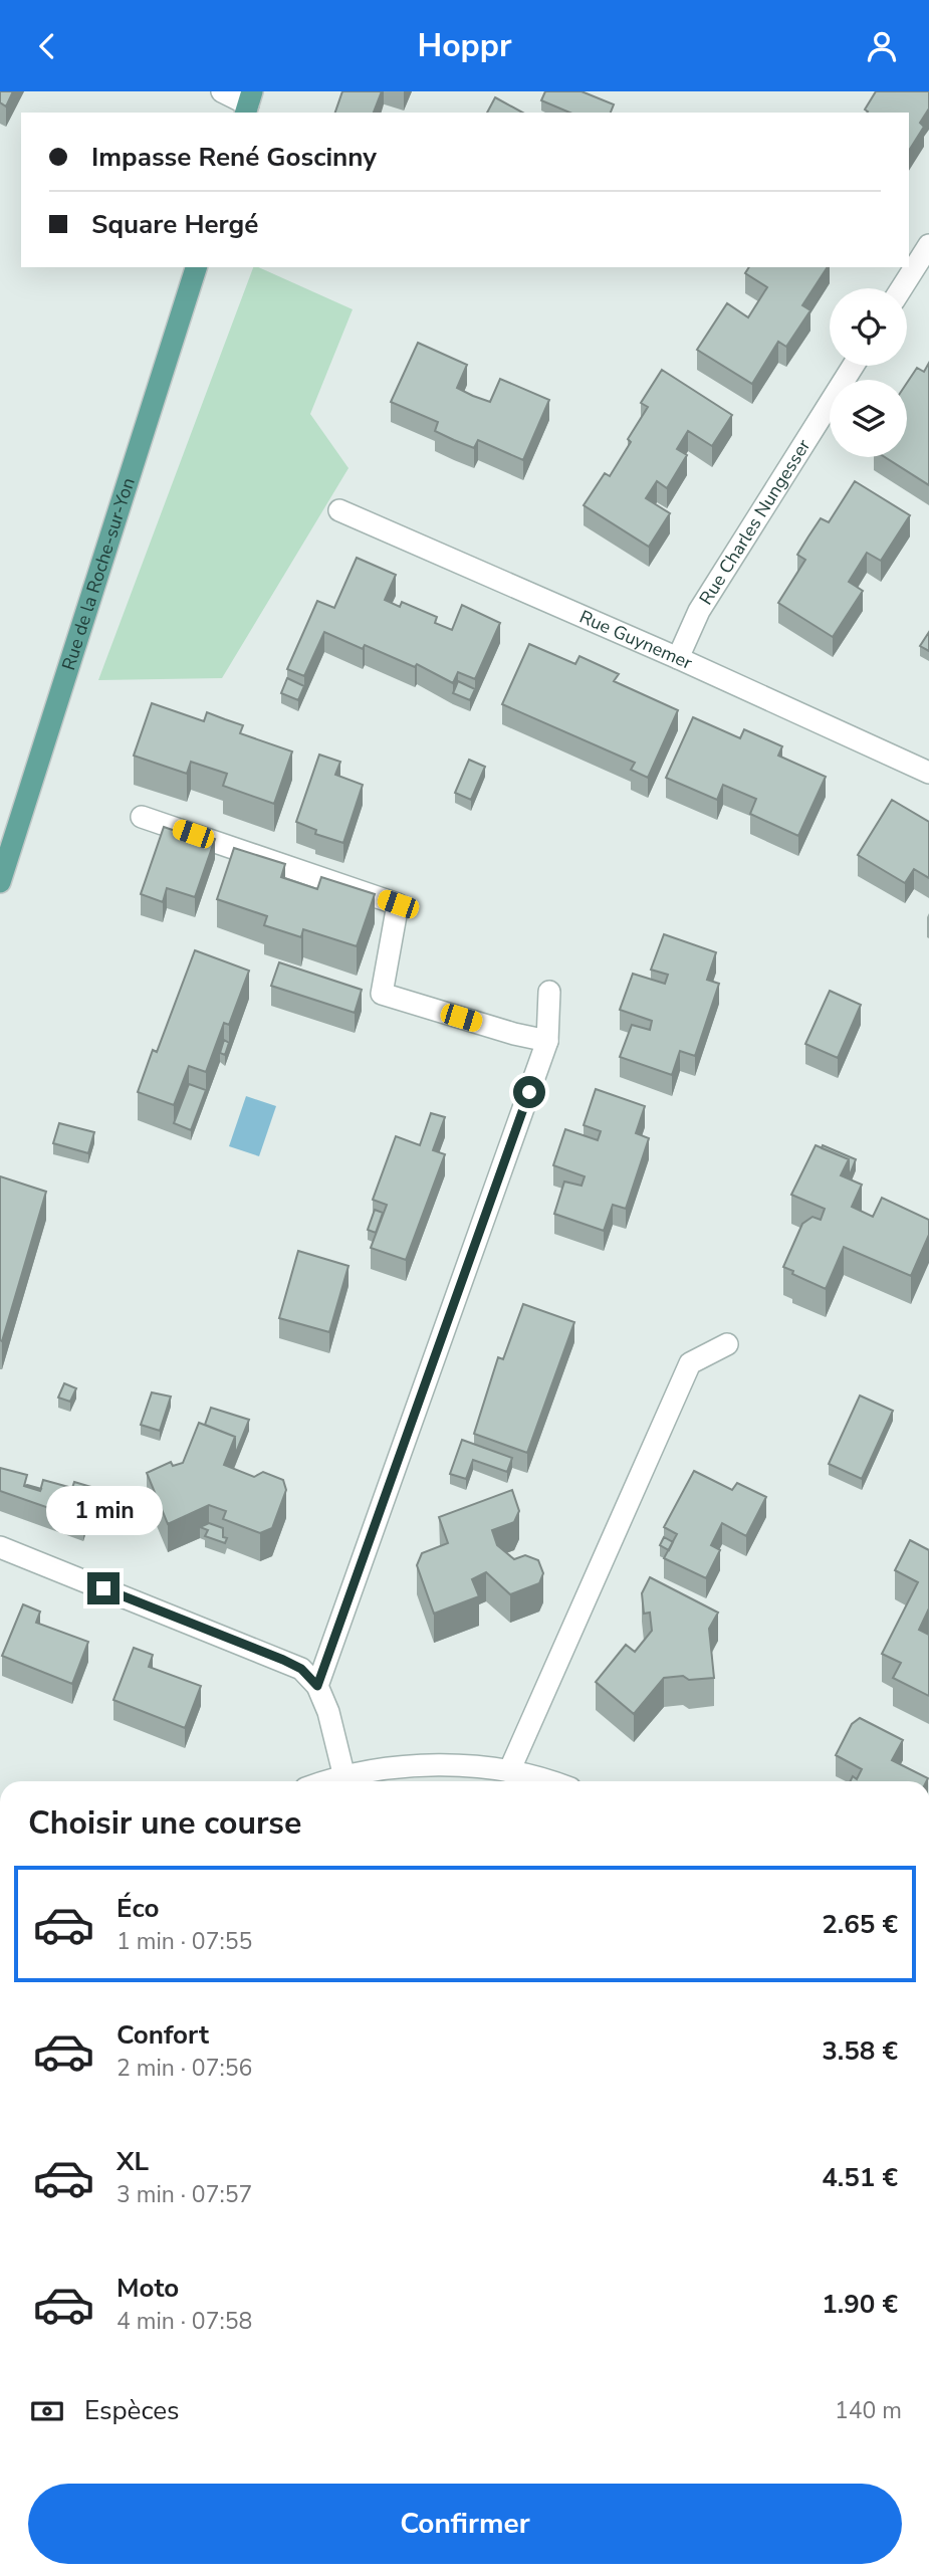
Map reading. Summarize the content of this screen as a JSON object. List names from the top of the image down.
{
  "streets": {
    "main road": ["Rue de la Roche-sur-Yon"],
    "street": ["Rue Charles Nungesser", "Rue Guynemer"]
  },
  "crossings": [
    ["Rue Charles Nungesser", "Rue Guynemer"]
  ],
  "page": {
    "header": "Hoppr",
    "banner": ["Impasse René Goscinny", "Square Hergé"],
    "bubble": "1 min",
    "heading": "Choisir une course",
    "list": [
      {
        "name": "Éco",
        "note": "1 min · 07:55",
        "value": "2.65 €"
      },
      {
        "name": "Confort",
        "note": "2 min · 07:56",
        "value": "3.58 €"
      },
      {
        "name": "XL",
        "note": "3 min · 07:57",
        "value": "4.51 €"
      },
      {
        "name": "Moto",
        "note": "4 min · 07:58",
        "value": "1.90 €"
      }
    ],
    "pay": ["Espèces", "140 m"],
    "buttons": "Confirmer"
  }
}
